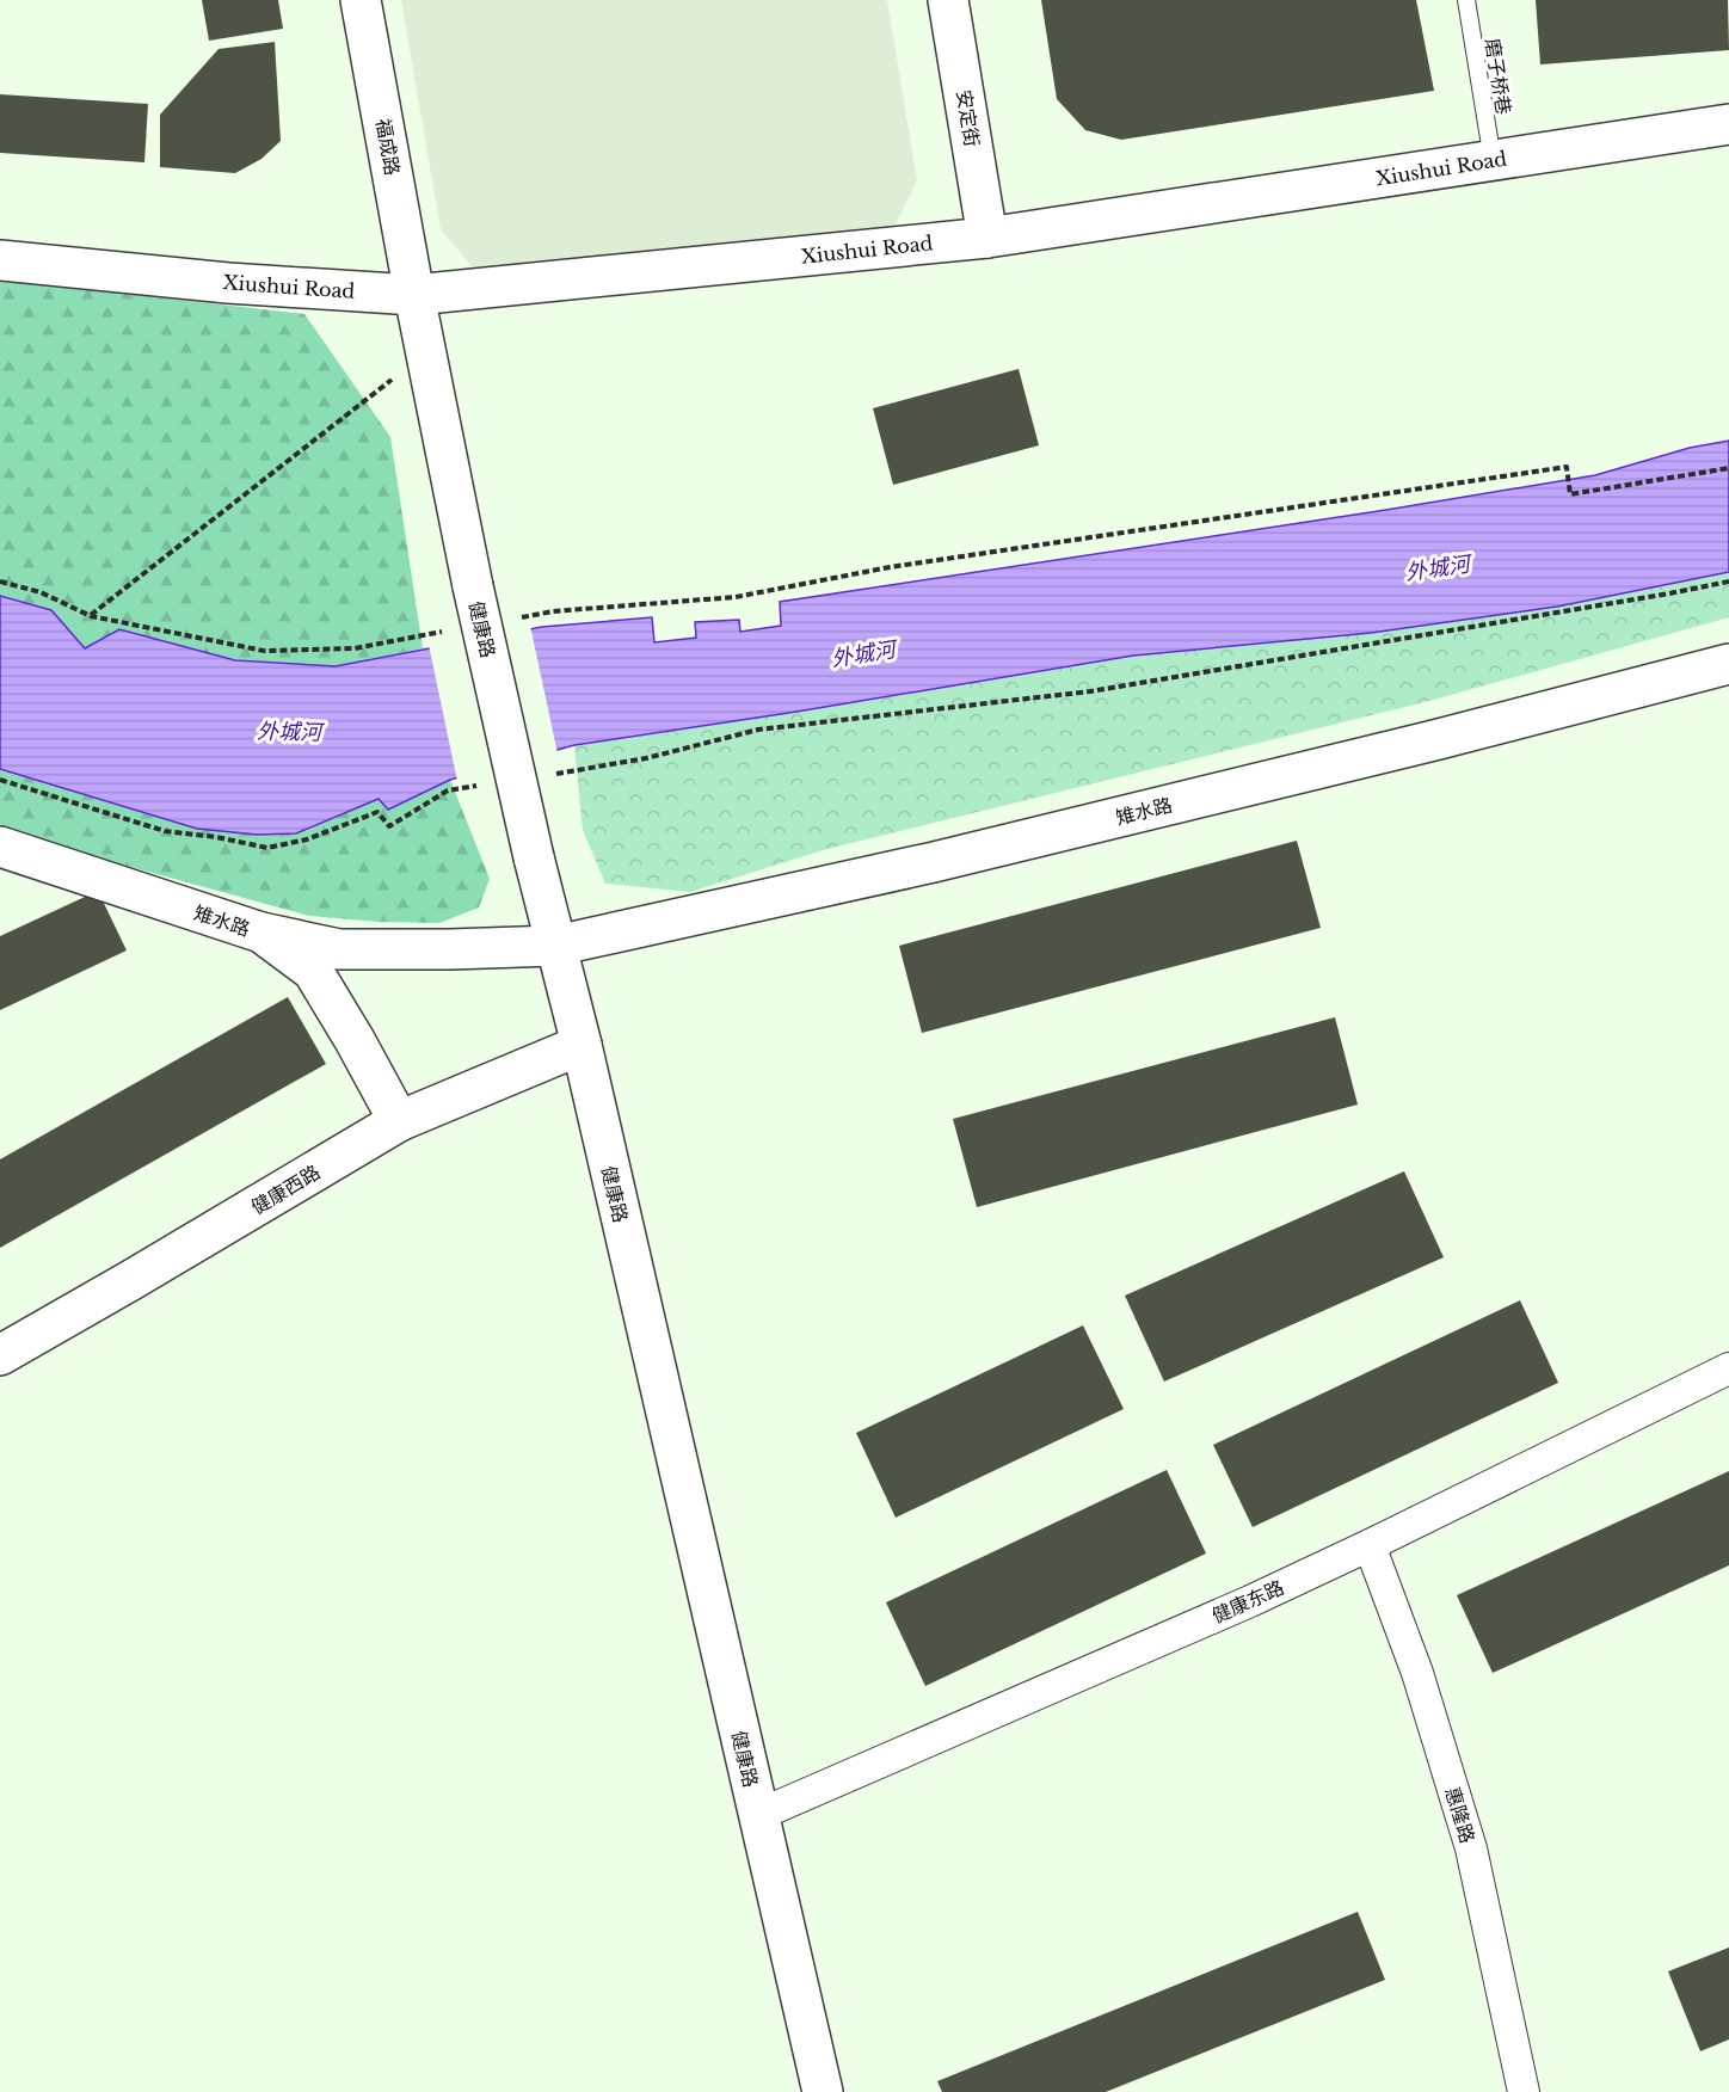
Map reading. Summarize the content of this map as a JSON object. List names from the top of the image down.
{
  "streets": {
    "street": [
      "安定街",
      "福成路",
      "Xiushui Road",
      "健康路",
      "雉水路",
      "健康西路",
      "健康东路",
      "惠隆路"
    ],
    "lane": ["磨子桥巷"]
  },
  "crossings": [
    ["磨子桥巷", "Xiushui Road"],
    ["安定街", "Xiushui Road"],
    ["福成路", "Xiushui Road"],
    ["福成路", "健康路"],
    ["Xiushui Road", "健康路"],
    ["健康路", "雉水路"],
    ["健康路", "健康西路"],
    ["健康路", "健康东路"],
    ["雉水路", "健康西路"],
    ["健康东路", "惠隆路"]
  ],
  "water": ["外城河"]
}
